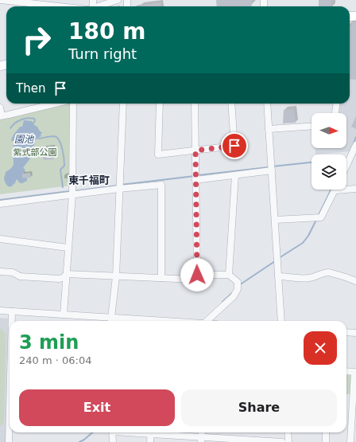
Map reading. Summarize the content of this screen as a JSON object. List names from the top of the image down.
{
  "districts": ["東千福町"],
  "water": ["園池"],
  "parks": ["紫式部公園"],
  "north": "right",
  "page": {
    "turn": ["180 m", "Turn right"],
    "then": "Then",
    "heading": ["3 min", "240 m · 06:04"],
    "buttons": ["Exit", "Share"]
  }
}
